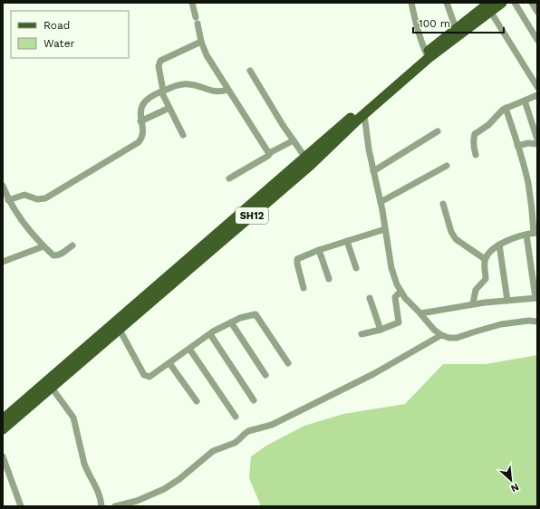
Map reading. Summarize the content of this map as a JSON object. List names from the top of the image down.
{
  "streets": {
    "main road": ["SH12"]
  },
  "legend": ["Road", "Water"],
  "scale_bar": "100 m",
  "north": "bottom right"
}
